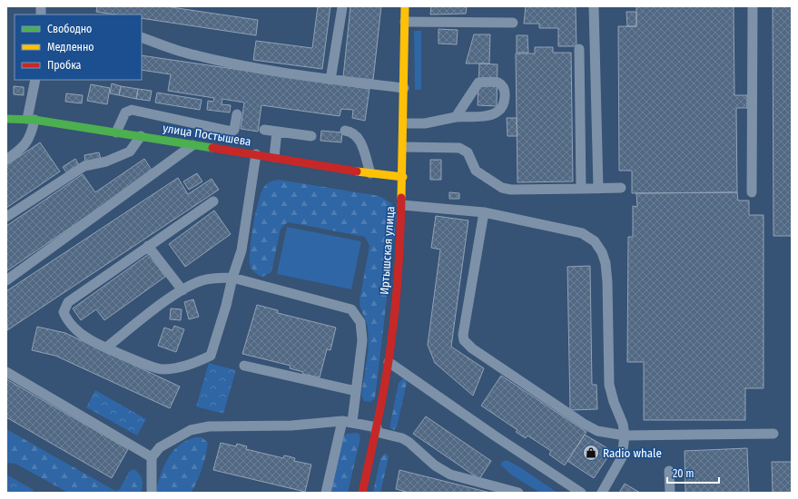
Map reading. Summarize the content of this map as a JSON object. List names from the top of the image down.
{
  "streets": {
    "main road": ["улица Постышева", "Иртышская улица"]
  },
  "crossings": [
    ["улица Постышева", "Иртышская улица"]
  ],
  "places": {
    "shop": ["Radio whale"]
  },
  "legend": ["Свободно", "Медленно", "Пробка"],
  "scale_bar": "20 m"
}
